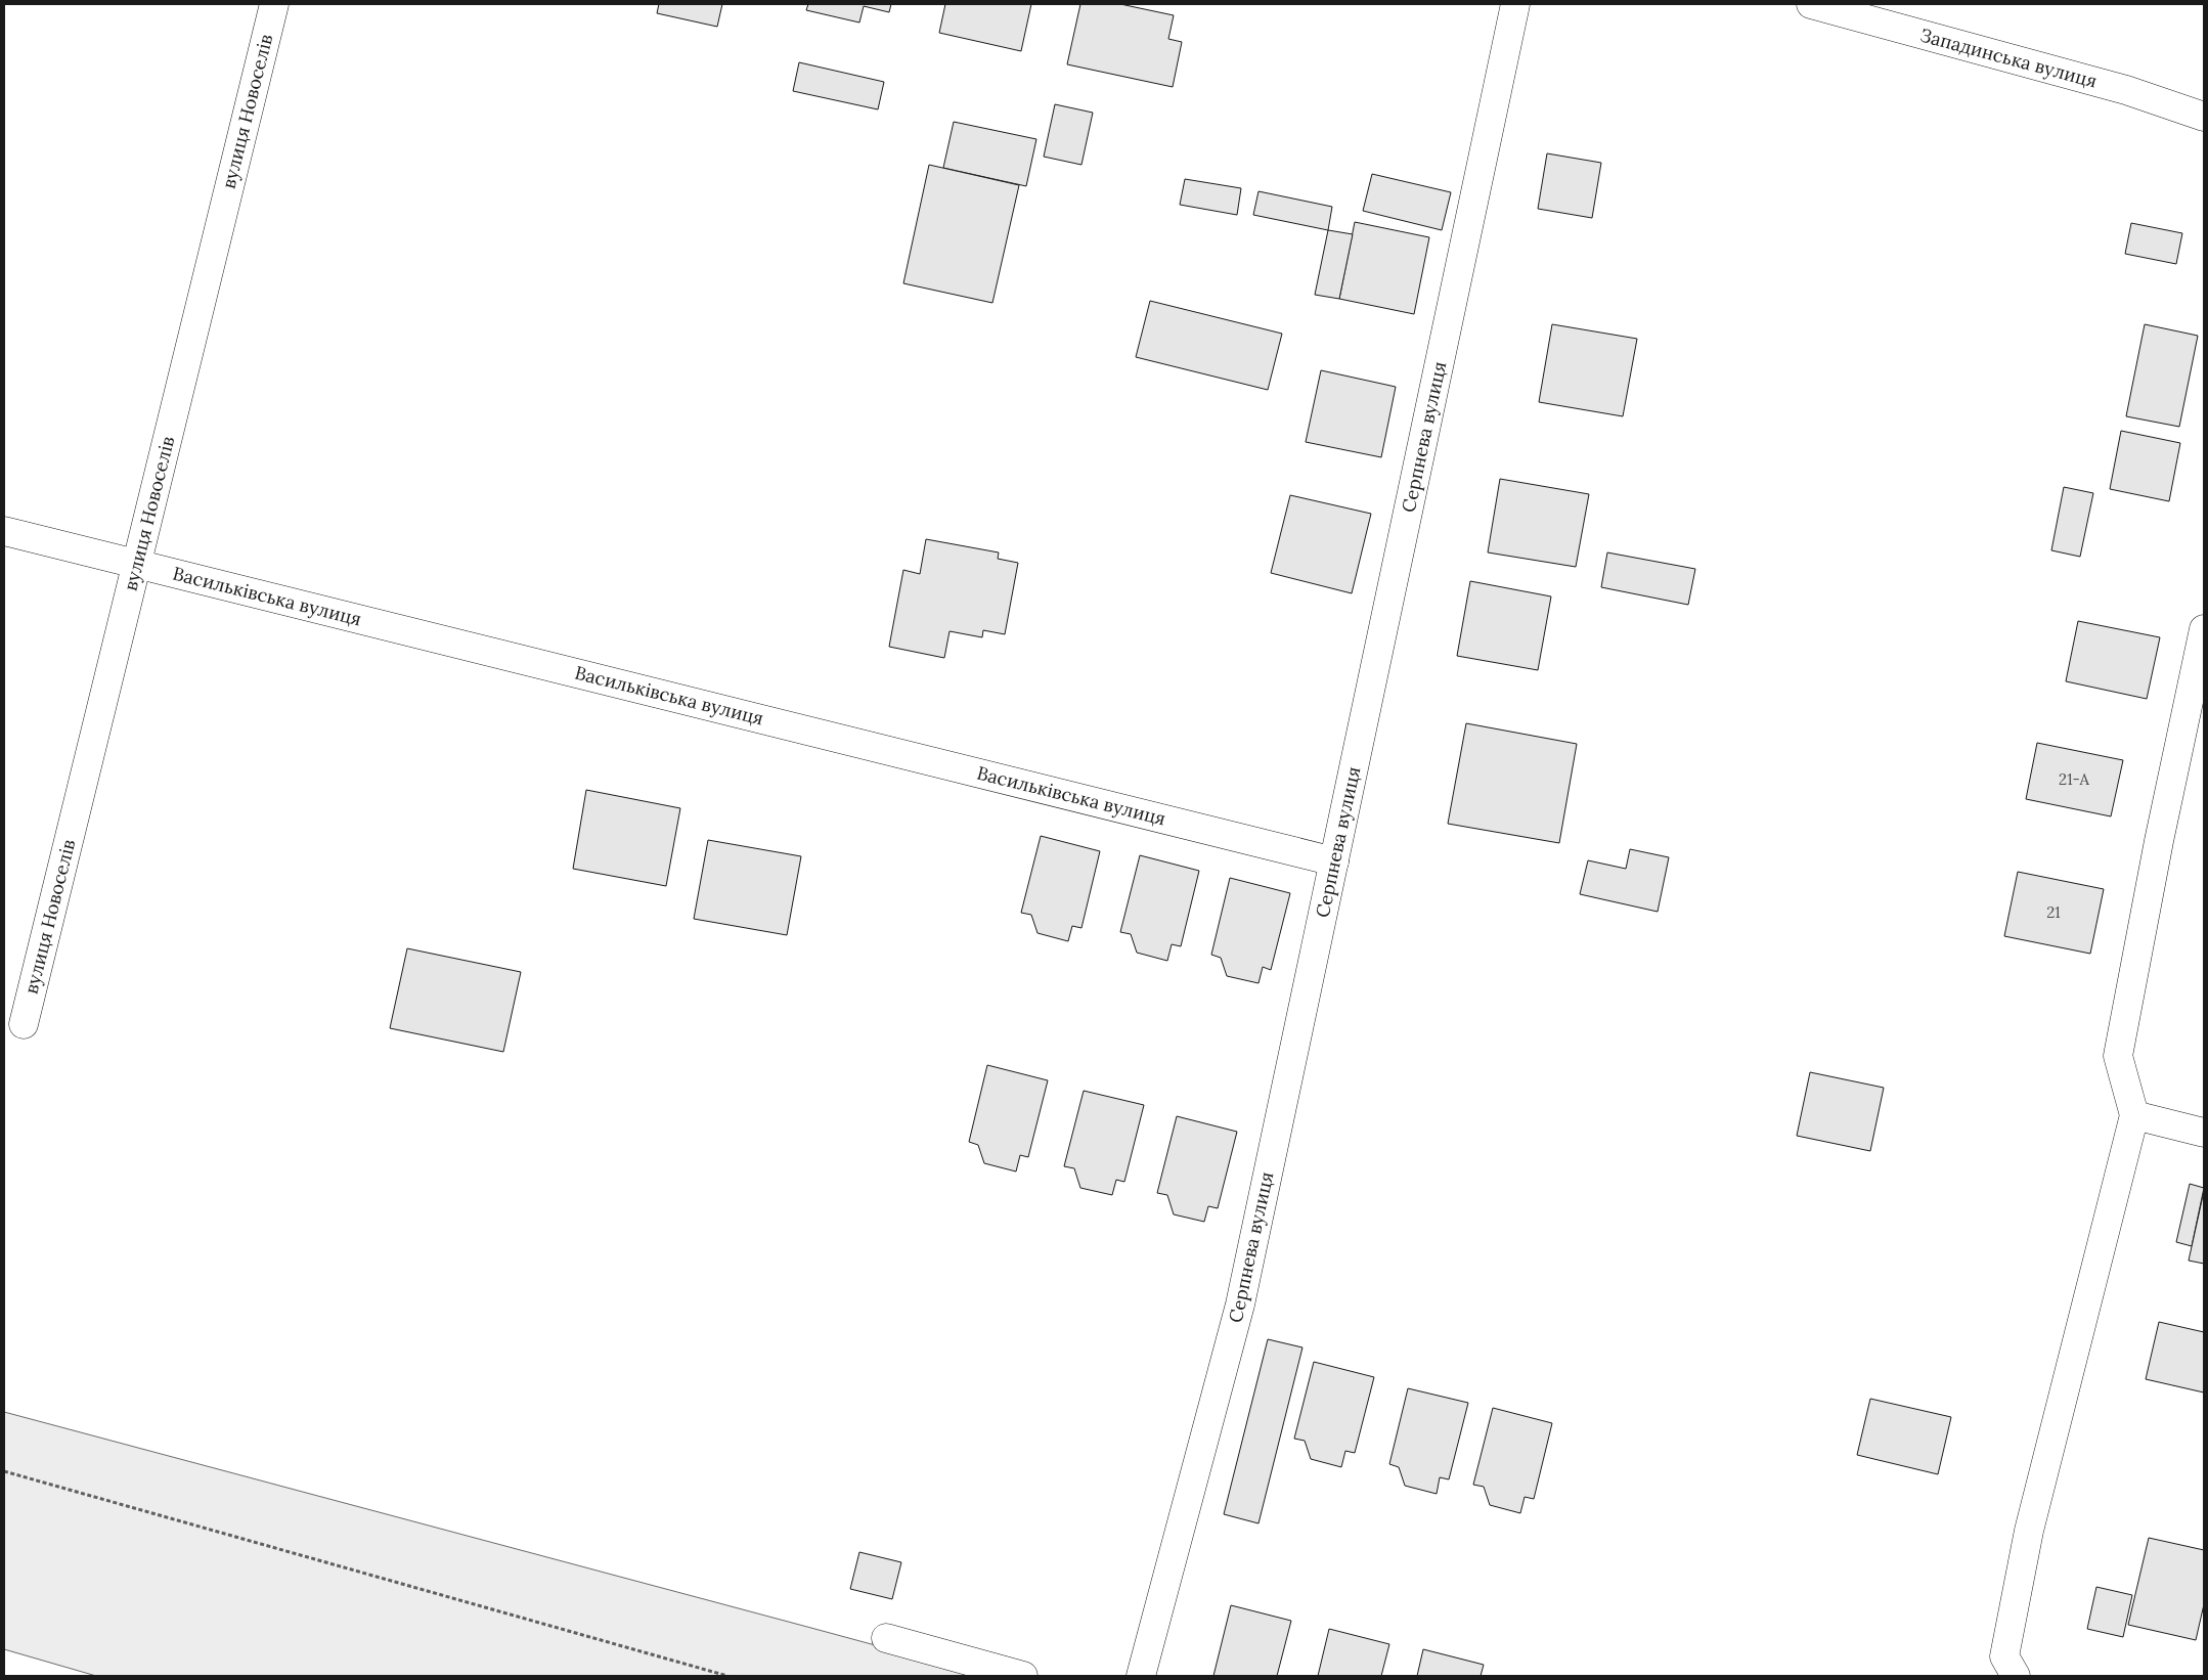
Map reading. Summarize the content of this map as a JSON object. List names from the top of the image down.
{
  "streets": {
    "street": [
      "Западинська вулиця",
      "вулиця Новоселів",
      "Серпнева вулиця",
      "Васильківська вулиця"
    ]
  },
  "crossings": [
    ["вулиця Новоселів", "Васильківська вулиця"],
    ["Серпнева вулиця", "Васильківська вулиця"]
  ],
  "house_numbers": ["21-А", "21"]
}
